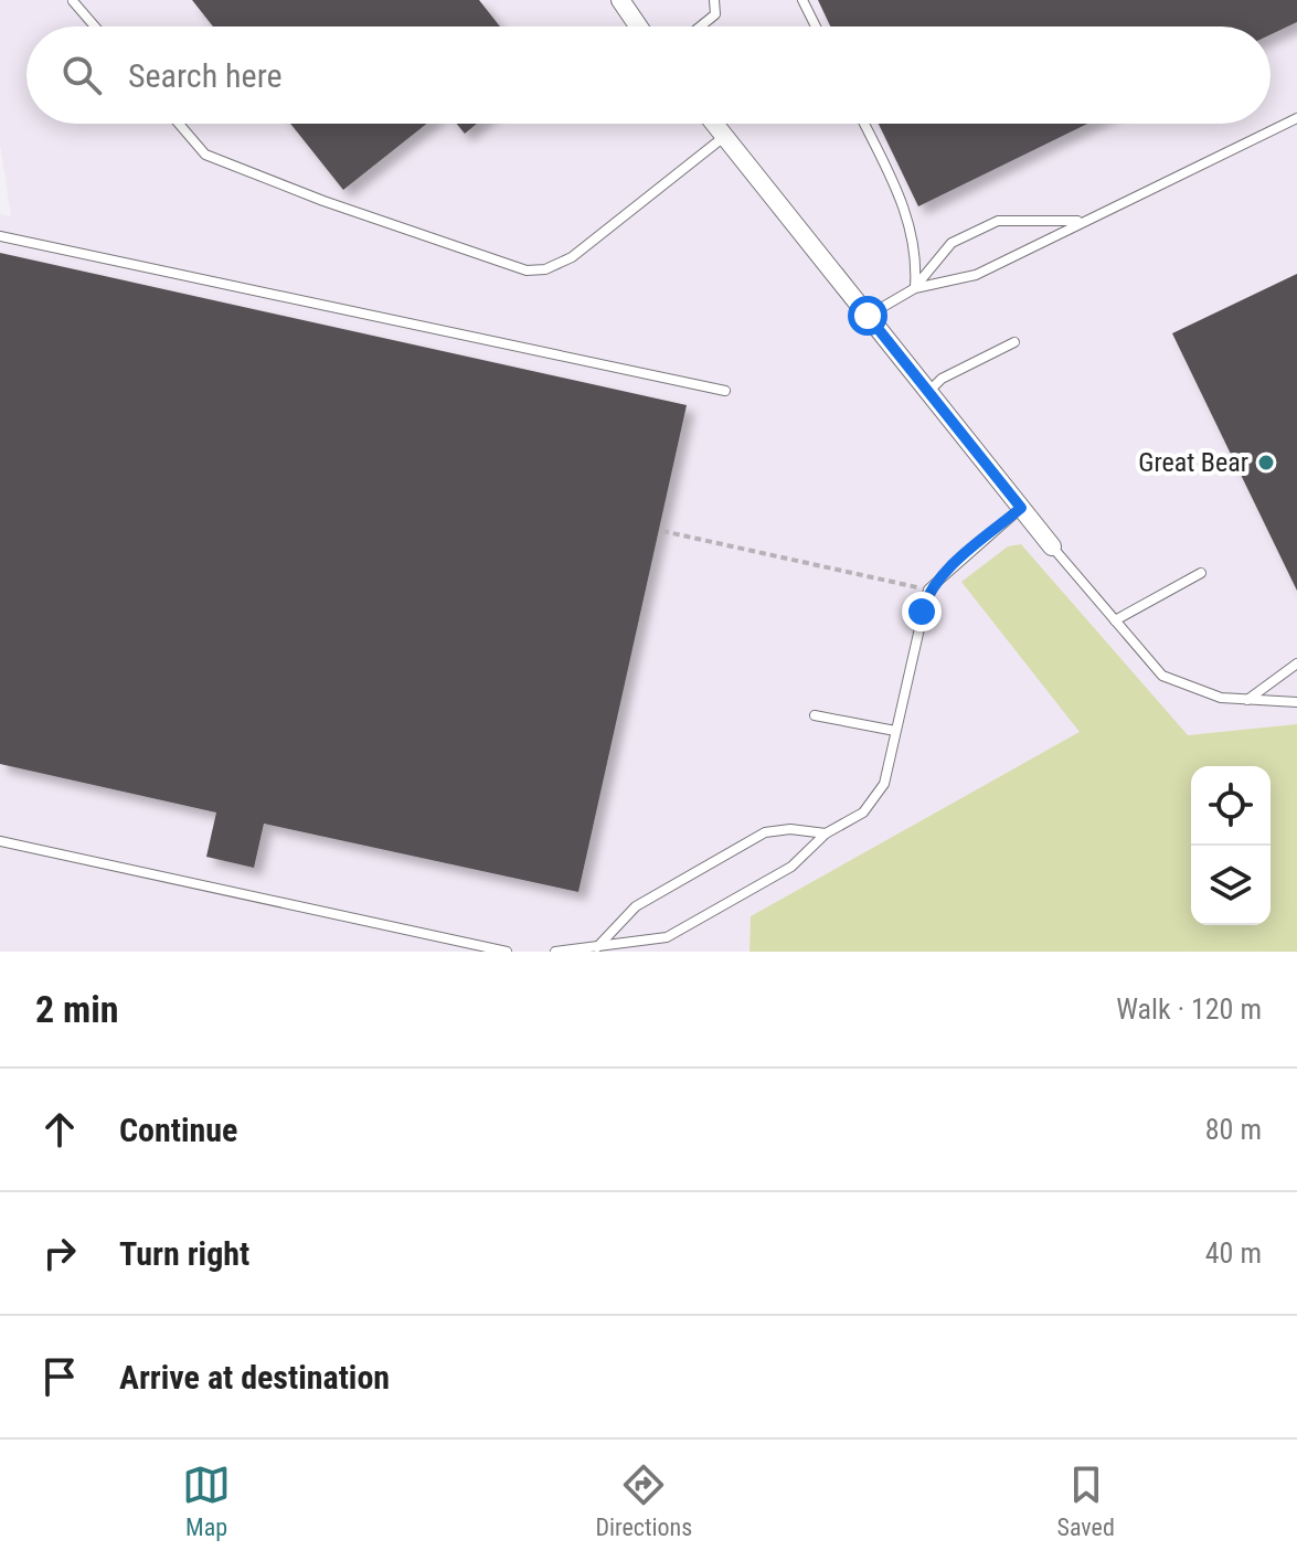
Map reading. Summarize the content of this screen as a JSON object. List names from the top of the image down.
{
  "places": ["Great Bear"],
  "page": {
    "search": "Search here",
    "heading": ["2 min", "Walk · 120 m"],
    "list": [
      ["Continue", "80 m"],
      ["Turn right", "40 m"],
      "Arrive at destination"
    ],
    "nav": ["Map", "Directions", "Saved"]
  }
}
